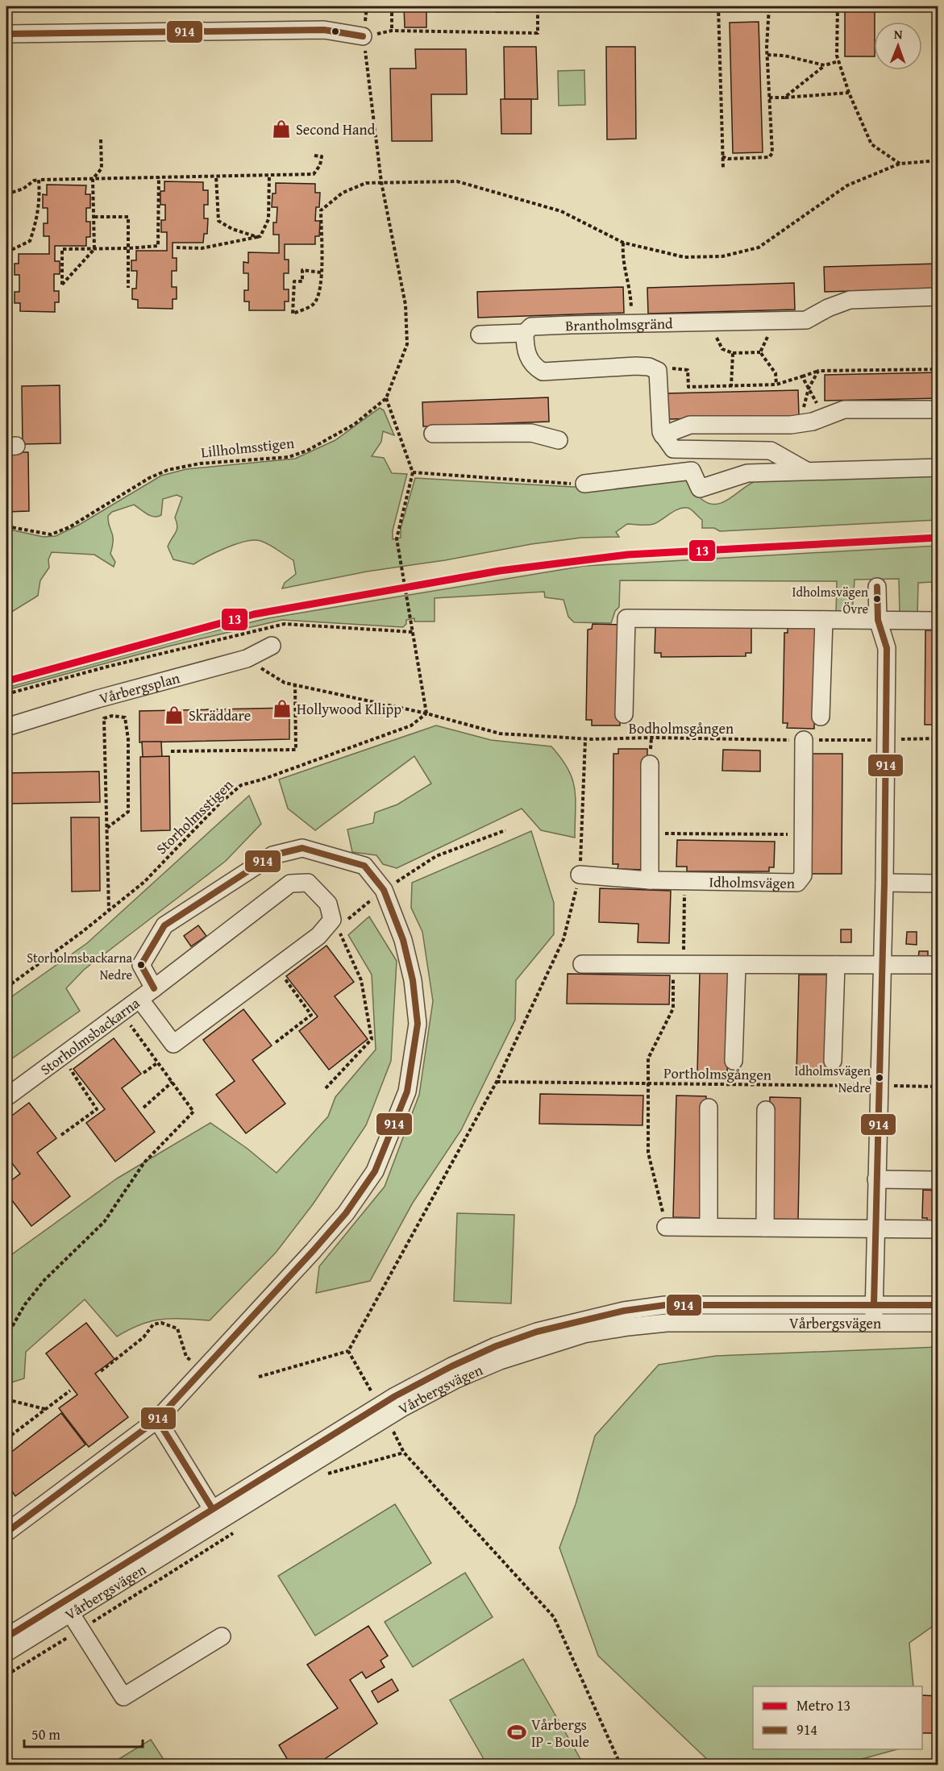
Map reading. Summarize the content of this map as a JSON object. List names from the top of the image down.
{
  "streets": {
    "street": [
      "Brantholmsgränd",
      "Vårbergsplan",
      "Idholmsvägen",
      "Storholmsbackarna",
      "Vårbergsvägen"
    ],
    "path": [
      "Lillholmsstigen",
      "Bodholmsgången",
      "Storholmsstigen",
      "Portholmsgången"
    ]
  },
  "crossings": [
    ["Vårbergsplan", "Bodholmsgången"],
    ["Bodholmsgången", "Storholmsstigen"],
    ["Bodholmsgången", "Idholmsvägen"]
  ],
  "places": {
    "shop": ["Second Hand", "Hollywood Kllipp", "Skräddare"],
    "other": ["Idholmsvägen Övre", "Storholmsbackarna Nedre", "Idholmsvägen Nedre"],
    "sports": ["Vårbergs IP - Boule"]
  },
  "lines": ["transit line 914", "metro line 13"],
  "legend": ["Metro 13", "914"],
  "scale_bar": "50 m",
  "north": "top"
}
